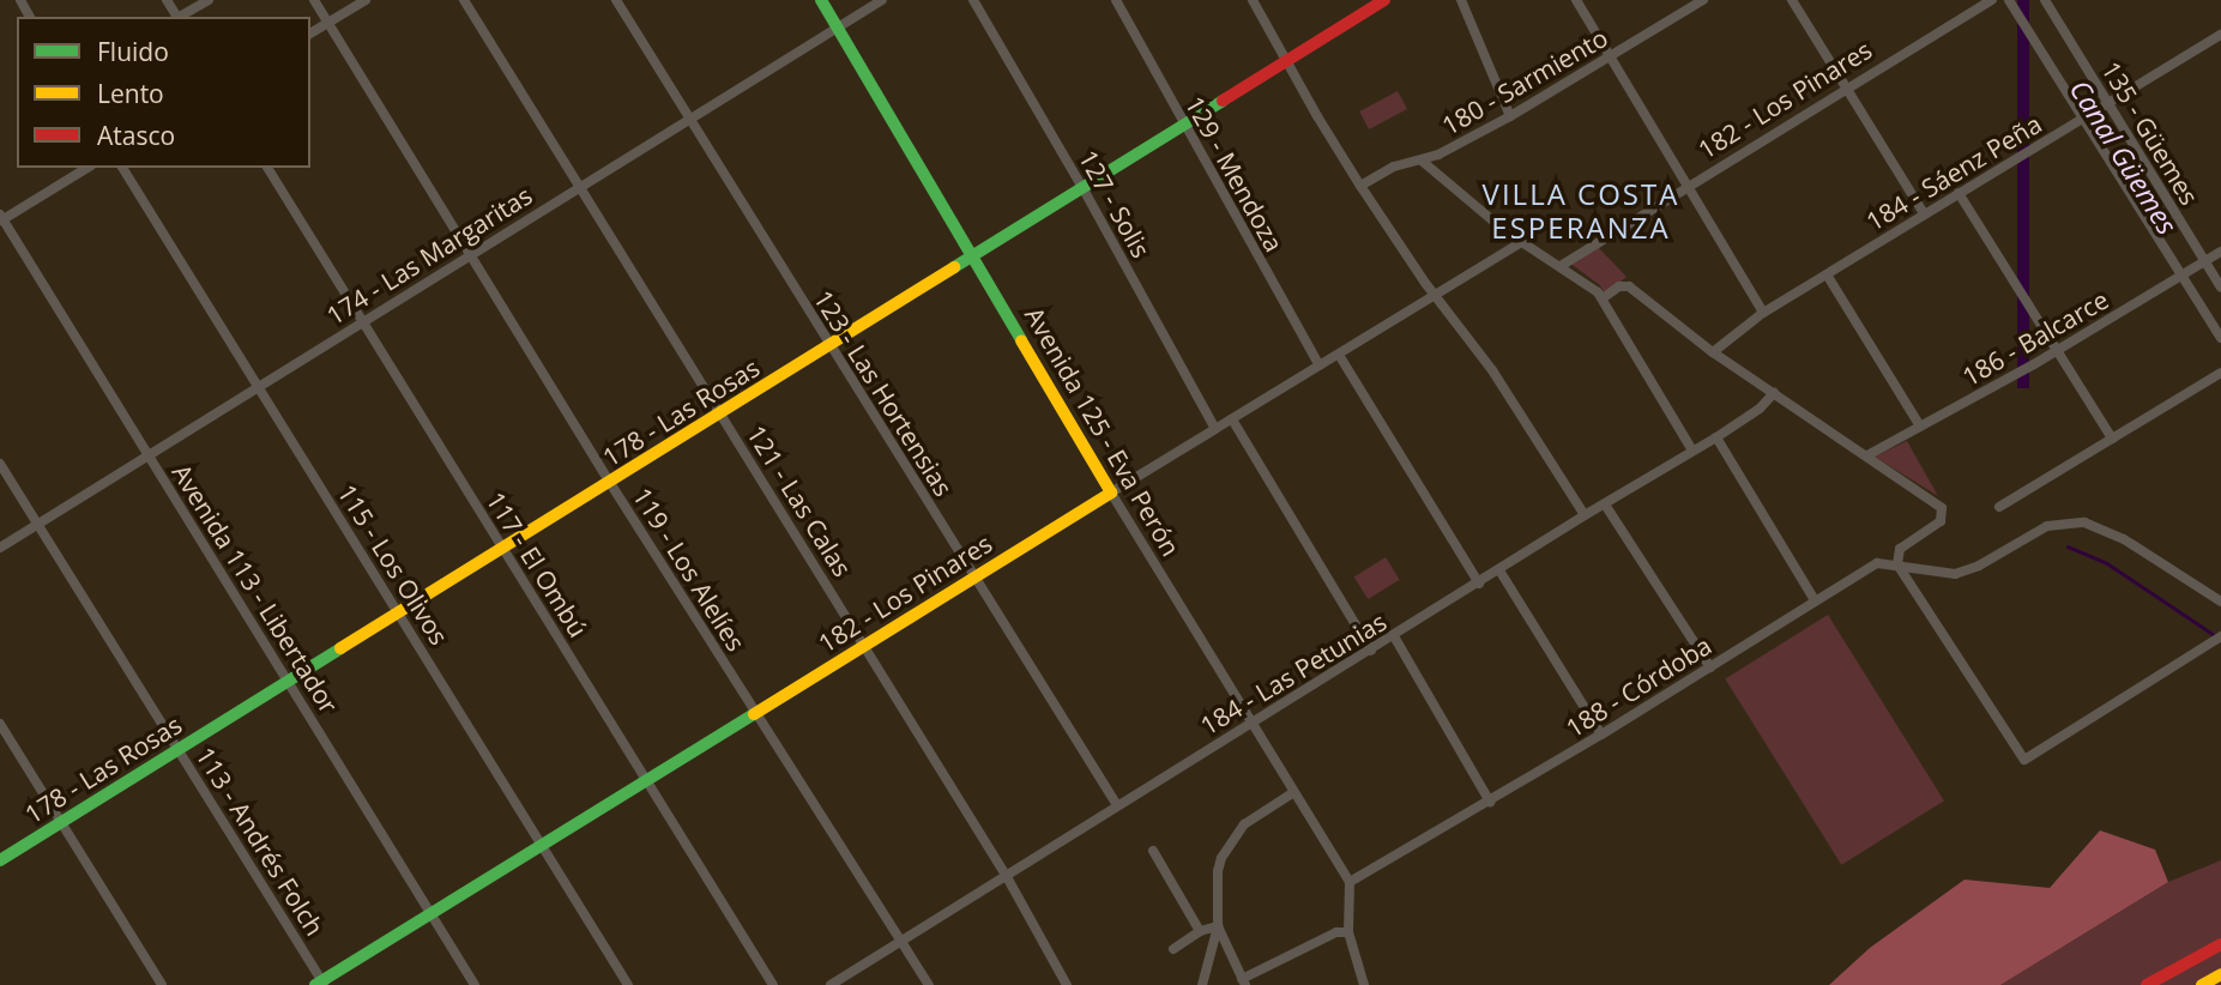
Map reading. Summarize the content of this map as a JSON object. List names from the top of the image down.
{
  "streets": {
    "main road": ["182 - Los Pinares", "178 - Las Rosas", "Avenida 125 - Eva Perón"],
    "street": [
      "180 - Sarmiento",
      "135 - Güemes",
      "184 - Sáenz Peña",
      "129 - Mendoza",
      "127 - Solis",
      "174 - Las Margaritas",
      "186 - Balcarce",
      "123 - Las Hortensias",
      "121 - Las Calas",
      "115 - Los Olivos",
      "117 - El Ombú",
      "119 - Los Alelíes",
      "Avenida 113 - Libertador",
      "184 - Las Petunias",
      "188 - Córdoba",
      "113 - Andrés Folch"
    ]
  },
  "crossings": [
    ["182 - Los Pinares", "129 - Mendoza"],
    ["182 - Los Pinares", "127 - Solis"],
    ["182 - Los Pinares", "123 - Las Hortensias"],
    ["182 - Los Pinares", "Avenida 125 - Eva Perón"],
    ["182 - Los Pinares", "121 - Las Calas"],
    ["182 - Los Pinares", "115 - Los Olivos"],
    ["182 - Los Pinares", "117 - El Ombú"],
    ["182 - Los Pinares", "119 - Los Alelíes"],
    ["182 - Los Pinares", "Avenida 113 - Libertador"],
    ["182 - Los Pinares", "113 - Andrés Folch"],
    ["135 - Güemes", "184 - Sáenz Peña"],
    ["135 - Güemes", "186 - Balcarce"],
    ["129 - Mendoza", "178 - Las Rosas"],
    ["127 - Solis", "178 - Las Rosas"],
    ["174 - Las Margaritas", "123 - Las Hortensias"],
    ["174 - Las Margaritas", "Avenida 125 - Eva Perón"],
    ["174 - Las Margaritas", "121 - Las Calas"],
    ["174 - Las Margaritas", "115 - Los Olivos"],
    ["174 - Las Margaritas", "117 - El Ombú"],
    ["174 - Las Margaritas", "119 - Los Alelíes"],
    ["174 - Las Margaritas", "Avenida 113 - Libertador"],
    ["174 - Las Margaritas", "113 - Andrés Folch"],
    ["123 - Las Hortensias", "178 - Las Rosas"],
    ["123 - Las Hortensias", "184 - Las Petunias"],
    ["178 - Las Rosas", "Avenida 125 - Eva Perón"],
    ["178 - Las Rosas", "121 - Las Calas"],
    ["178 - Las Rosas", "115 - Los Olivos"],
    ["178 - Las Rosas", "117 - El Ombú"],
    ["178 - Las Rosas", "119 - Los Alelíes"],
    ["178 - Las Rosas", "Avenida 113 - Libertador"],
    ["178 - Las Rosas", "113 - Andrés Folch"],
    ["Avenida 125 - Eva Perón", "184 - Las Petunias"],
    ["Avenida 125 - Eva Perón", "188 - Córdoba"],
    ["121 - Las Calas", "184 - Las Petunias"],
    ["119 - Los Alelíes", "184 - Las Petunias"]
  ],
  "districts": ["VILLA COSTA ESPERANZA"],
  "water": ["Canal Güemes"],
  "legend": ["Fluido", "Lento", "Atasco"]
}
